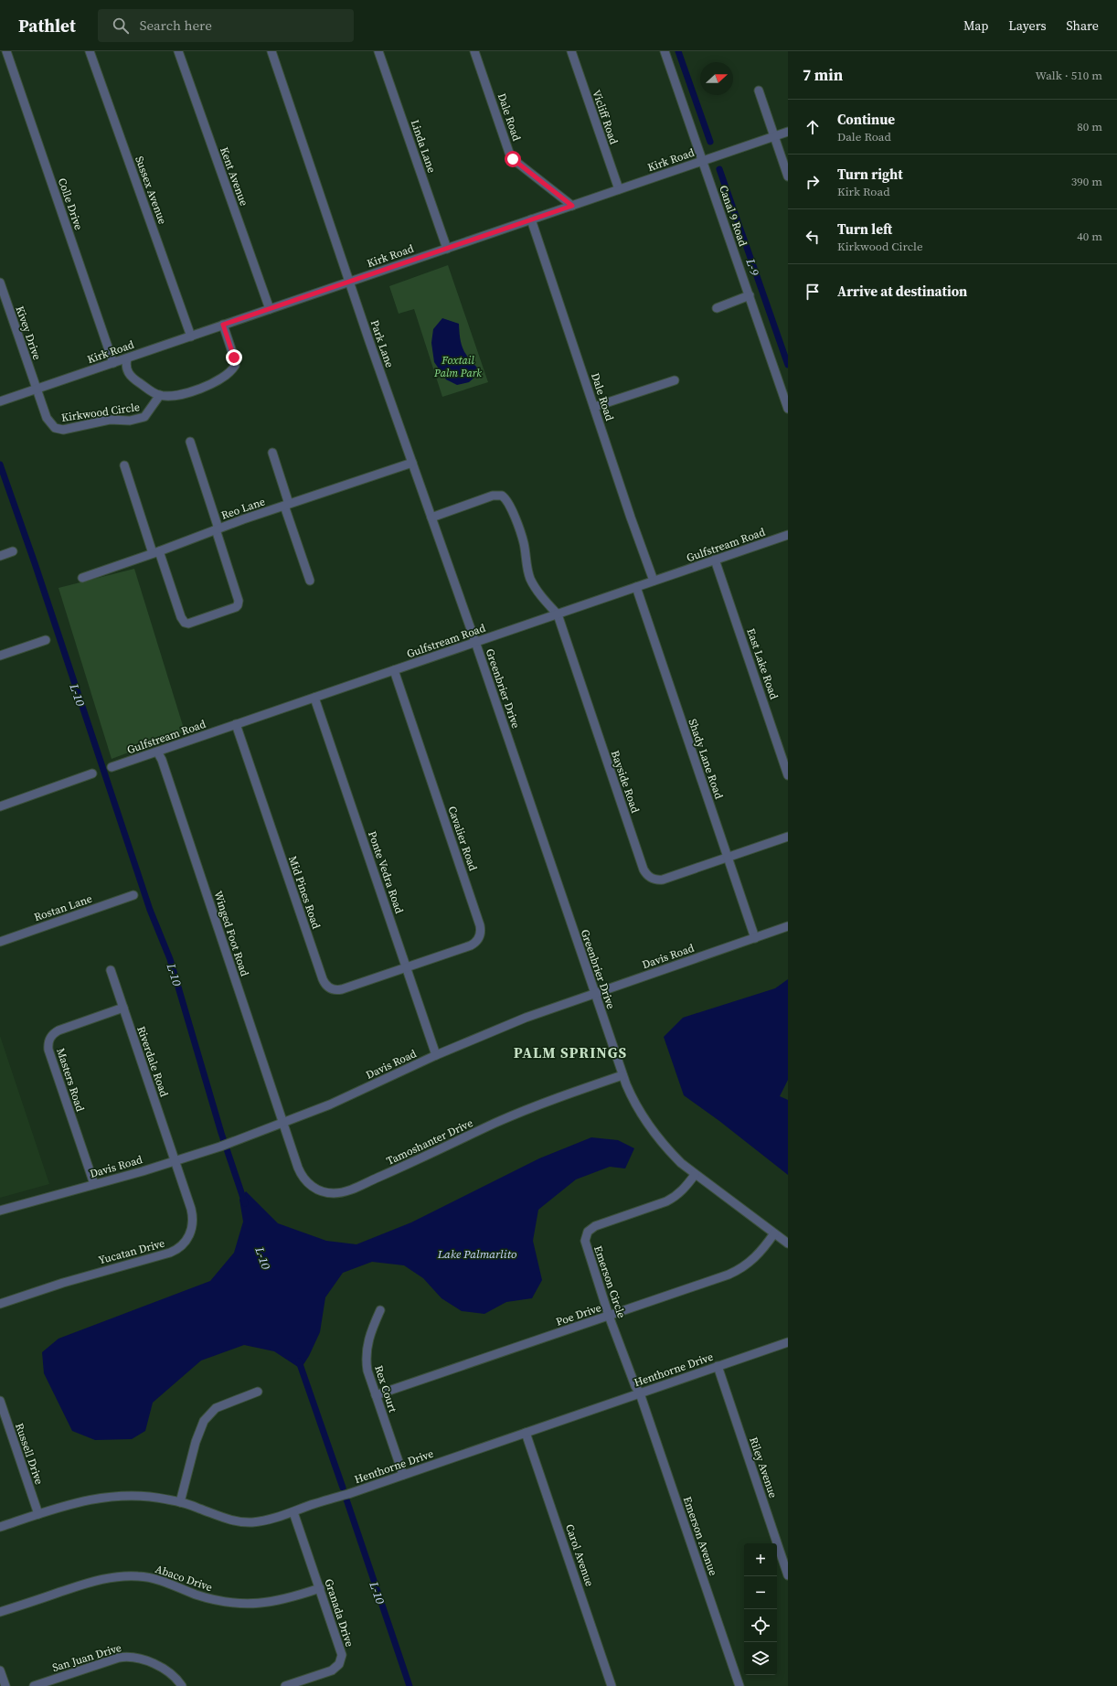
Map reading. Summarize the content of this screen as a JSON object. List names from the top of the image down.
{
  "streets": {
    "street": [
      "Dale Road",
      "Vicliff Road",
      "Linda Lane",
      "Kirk Road",
      "Kent Avenue",
      "Sussex Avenue",
      "Colle Drive",
      "Canal 9 Road",
      "Kivey Drive",
      "Park Lane",
      "Kirkwood Circle",
      "Reo Lane",
      "Gulfstream Road",
      "East Lake Road",
      "Greenbrier Drive",
      "Shady Lane Road",
      "Bayside Road",
      "Cavalier Road",
      "Ponte Vedra Road",
      "Mid Pines Road",
      "Rostan Lane",
      "Winged Foot Road",
      "Davis Road",
      "Riverdale Road",
      "Masters Road",
      "Tamoshanter Drive",
      "Yucatan Drive",
      "Emerson Circle",
      "Poe Drive",
      "Henthorne Drive",
      "Rex Court",
      "Russell Drive",
      "Riley Avenue",
      "Emerson Avenue",
      "Carol Avenue",
      "Abaco Drive",
      "Granada Drive",
      "San Juan Drive"
    ]
  },
  "crossings": [
    ["Dale Road", "Kirk Road"],
    ["Dale Road", "Gulfstream Road"],
    ["Vicliff Road", "Kirk Road"],
    ["Linda Lane", "Kirk Road"],
    ["Kirk Road", "Kent Avenue"],
    ["Kirk Road", "Sussex Avenue"],
    ["Kirk Road", "Colle Drive"],
    ["Kirk Road", "Canal 9 Road"],
    ["Kirk Road", "Kivey Drive"],
    ["Kirk Road", "Park Lane"],
    ["Kirk Road", "Kirkwood Circle"],
    ["Kivey Drive", "Kirkwood Circle"],
    ["Park Lane", "Reo Lane"],
    ["Park Lane", "Gulfstream Road"],
    ["Park Lane", "Greenbrier Drive"],
    ["Gulfstream Road", "East Lake Road"],
    ["Gulfstream Road", "Greenbrier Drive"],
    ["Gulfstream Road", "Shady Lane Road"],
    ["Gulfstream Road", "Bayside Road"],
    ["Gulfstream Road", "Cavalier Road"],
    ["Gulfstream Road", "Ponte Vedra Road"],
    ["Gulfstream Road", "Mid Pines Road"],
    ["Gulfstream Road", "Winged Foot Road"],
    ["Greenbrier Drive", "Davis Road"],
    ["Greenbrier Drive", "Tamoshanter Drive"],
    ["Greenbrier Drive", "Emerson Circle"],
    ["Greenbrier Drive", "Poe Drive"],
    ["Shady Lane Road", "Bayside Road"],
    ["Shady Lane Road", "Davis Road"],
    ["Cavalier Road", "Ponte Vedra Road"],
    ["Cavalier Road", "Mid Pines Road"],
    ["Ponte Vedra Road", "Mid Pines Road"],
    ["Ponte Vedra Road", "Davis Road"],
    ["Winged Foot Road", "Davis Road"],
    ["Winged Foot Road", "Tamoshanter Drive"],
    ["Davis Road", "Riverdale Road"],
    ["Davis Road", "Masters Road"],
    ["Davis Road", "Tamoshanter Drive"],
    ["Davis Road", "Yucatan Drive"],
    ["Riverdale Road", "Masters Road"],
    ["Riverdale Road", "Yucatan Drive"],
    ["Emerson Circle", "Poe Drive"],
    ["Emerson Circle", "Henthorne Drive"],
    ["Emerson Circle", "Emerson Avenue"],
    ["Poe Drive", "Rex Court"],
    ["Henthorne Drive", "Rex Court"],
    ["Henthorne Drive", "Russell Drive"],
    ["Henthorne Drive", "Riley Avenue"],
    ["Henthorne Drive", "Emerson Avenue"],
    ["Henthorne Drive", "Carol Avenue"],
    ["Henthorne Drive", "Granada Drive"],
    ["Abaco Drive", "Granada Drive"]
  ],
  "districts": ["PALM SPRINGS"],
  "water": ["L-9", "L-10", "Lake Palmarlito"],
  "parks": ["Foxtail Palm Park"],
  "north": "right",
  "page": {
    "header": "Pathlet",
    "search": "Search here",
    "nav": ["Map", "Layers", "Share"],
    "heading": ["7 min", "Walk · 510 m"],
    "list": [
      ["Continue", "Dale Road", "80 m"],
      ["Turn right", "Kirk Road", "390 m"],
      ["Turn left", "Kirkwood Circle", "40 m"],
      "Arrive at destination"
    ],
    "map_buttons": ["+", "−"]
  }
}
